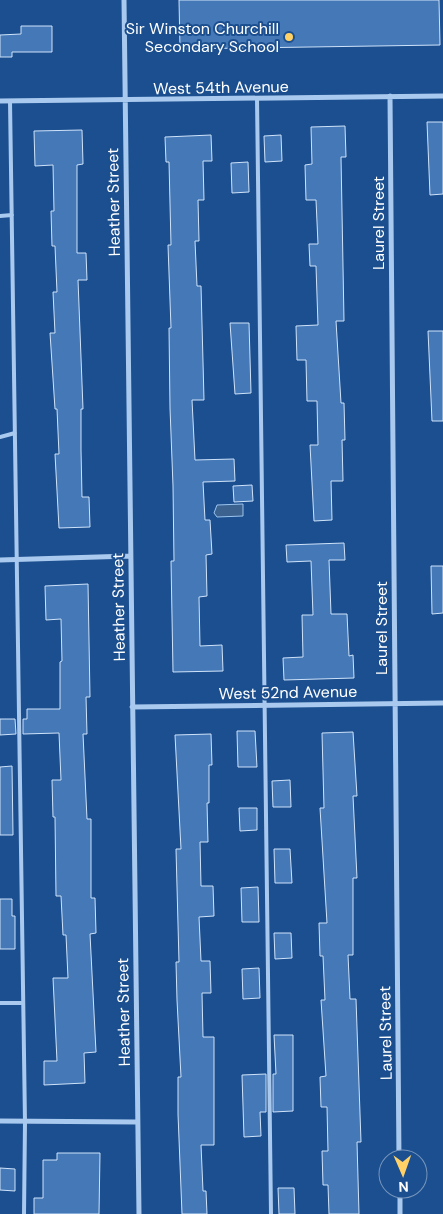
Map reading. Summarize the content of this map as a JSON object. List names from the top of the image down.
{
  "streets": {
    "street": [
      "West 54th Avenue",
      "Heather Street",
      "Laurel Street",
      "West 52nd Avenue"
    ]
  },
  "crossings": [
    ["West 54th Avenue", "Heather Street"],
    ["West 54th Avenue", "Laurel Street"],
    ["Heather Street", "West 52nd Avenue"],
    ["Laurel Street", "West 52nd Avenue"]
  ],
  "places": ["Sir Winston Churchill Secondary School"],
  "north": "bottom"
}
